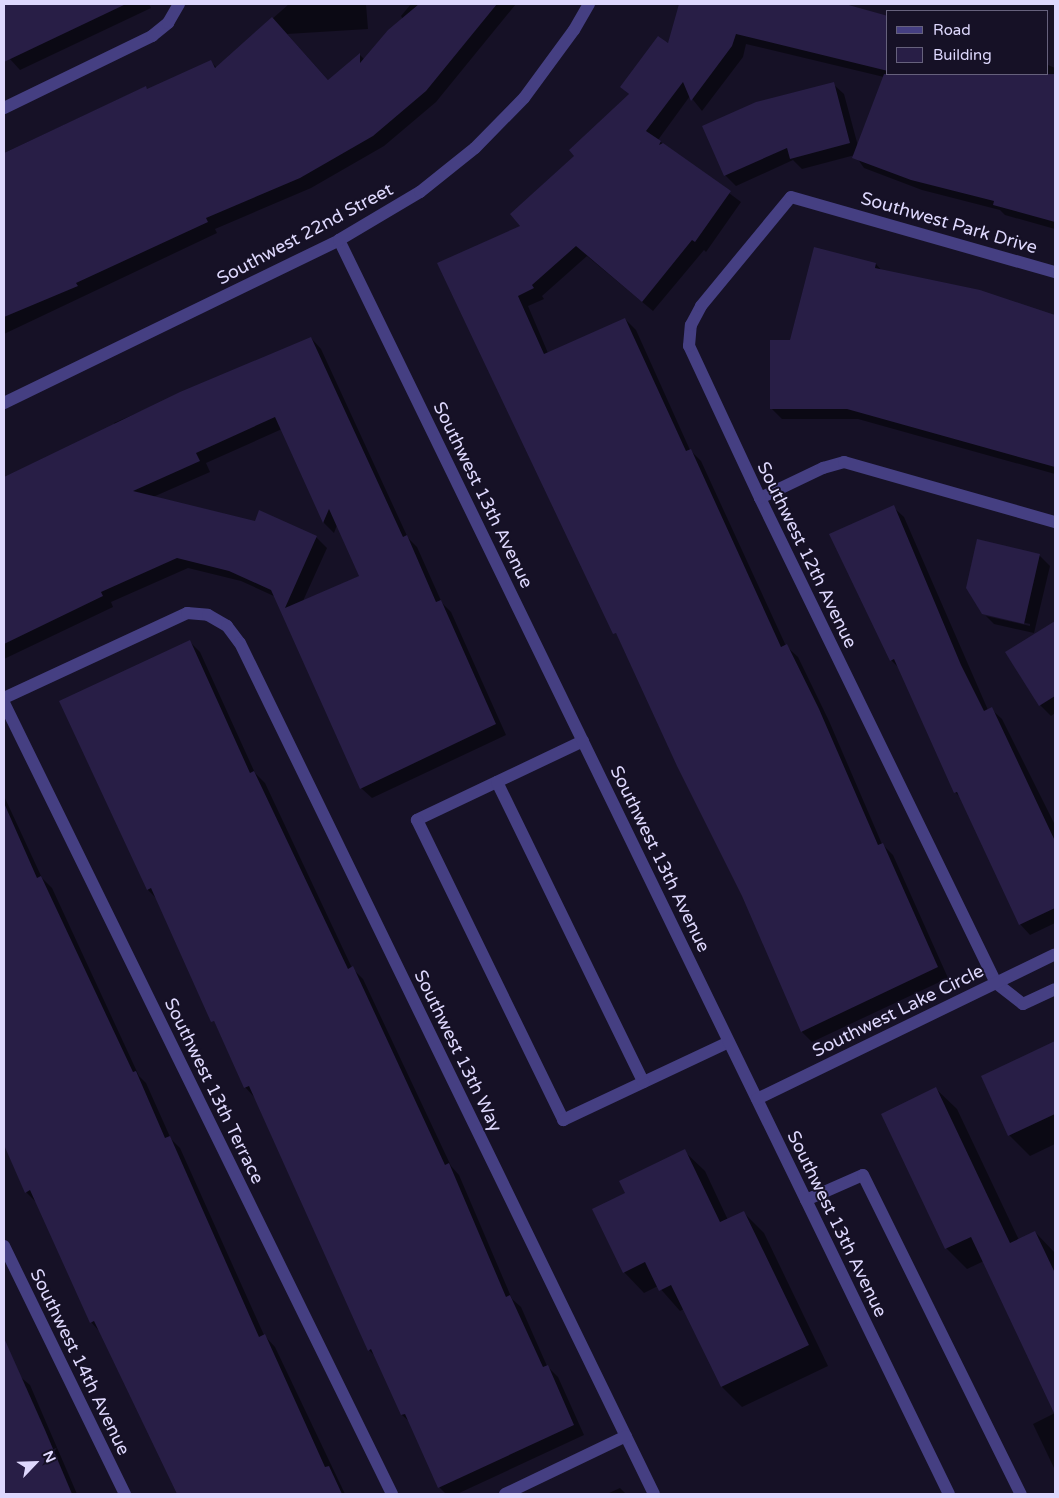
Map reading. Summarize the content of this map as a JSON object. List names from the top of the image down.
{
  "streets": {
    "street": [
      "Southwest Park Drive",
      "Southwest 22nd Street",
      "Southwest 13th Avenue",
      "Southwest 12th Avenue",
      "Southwest Lake Circle",
      "Southwest 13th Way",
      "Southwest 13th Terrace",
      "Southwest 14th Avenue"
    ]
  },
  "crossings": [
    ["Southwest Park Drive", "Southwest 12th Avenue"],
    ["Southwest 22nd Street", "Southwest 13th Avenue"],
    ["Southwest 13th Avenue", "Southwest Lake Circle"],
    ["Southwest 12th Avenue", "Southwest Lake Circle"]
  ],
  "legend": ["Road", "Building"],
  "north": "top right"
}
